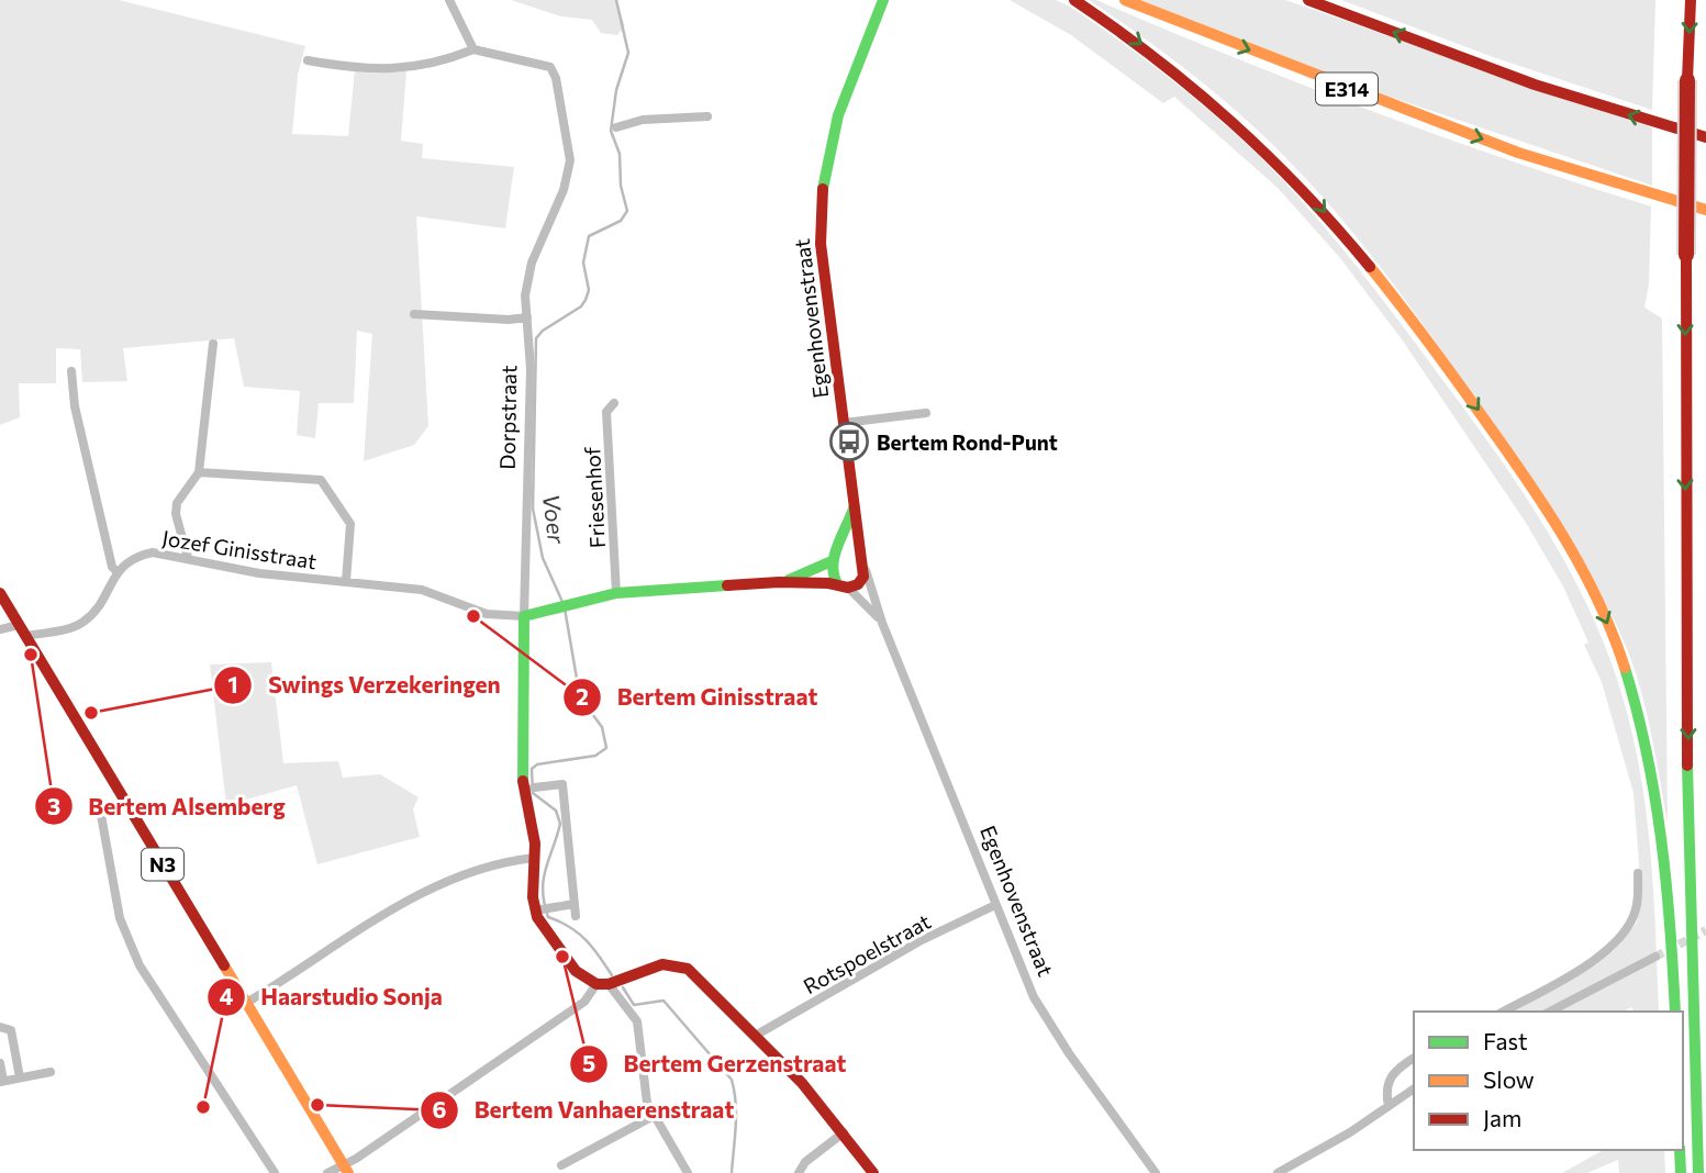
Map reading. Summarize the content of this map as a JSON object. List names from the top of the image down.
{
  "streets": {
    "main road": [
      "E314",
      "Egenhovenstraat",
      "Dorpstraat",
      "N3"
    ],
    "street": ["Friesenhof", "Jozef Ginisstraat", "Rotspoelstraat"]
  },
  "crossings": [
    ["Egenhovenstraat", "Rotspoelstraat"],
    ["Dorpstraat", "Jozef Ginisstraat"]
  ],
  "water": ["Voer"],
  "places": {
    "bus stop": ["Bertem Rond-Punt"],
    "other": [
      "Bertem Ginisstraat",
      "Bertem Alsemberg",
      "Swings Verzekeringen",
      "Bertem Gerzenstraat",
      "Bertem Vanhaerenstraat",
      "Haarstudio Sonja"
    ]
  },
  "legend": ["Fast", "Slow", "Jam"]
}
